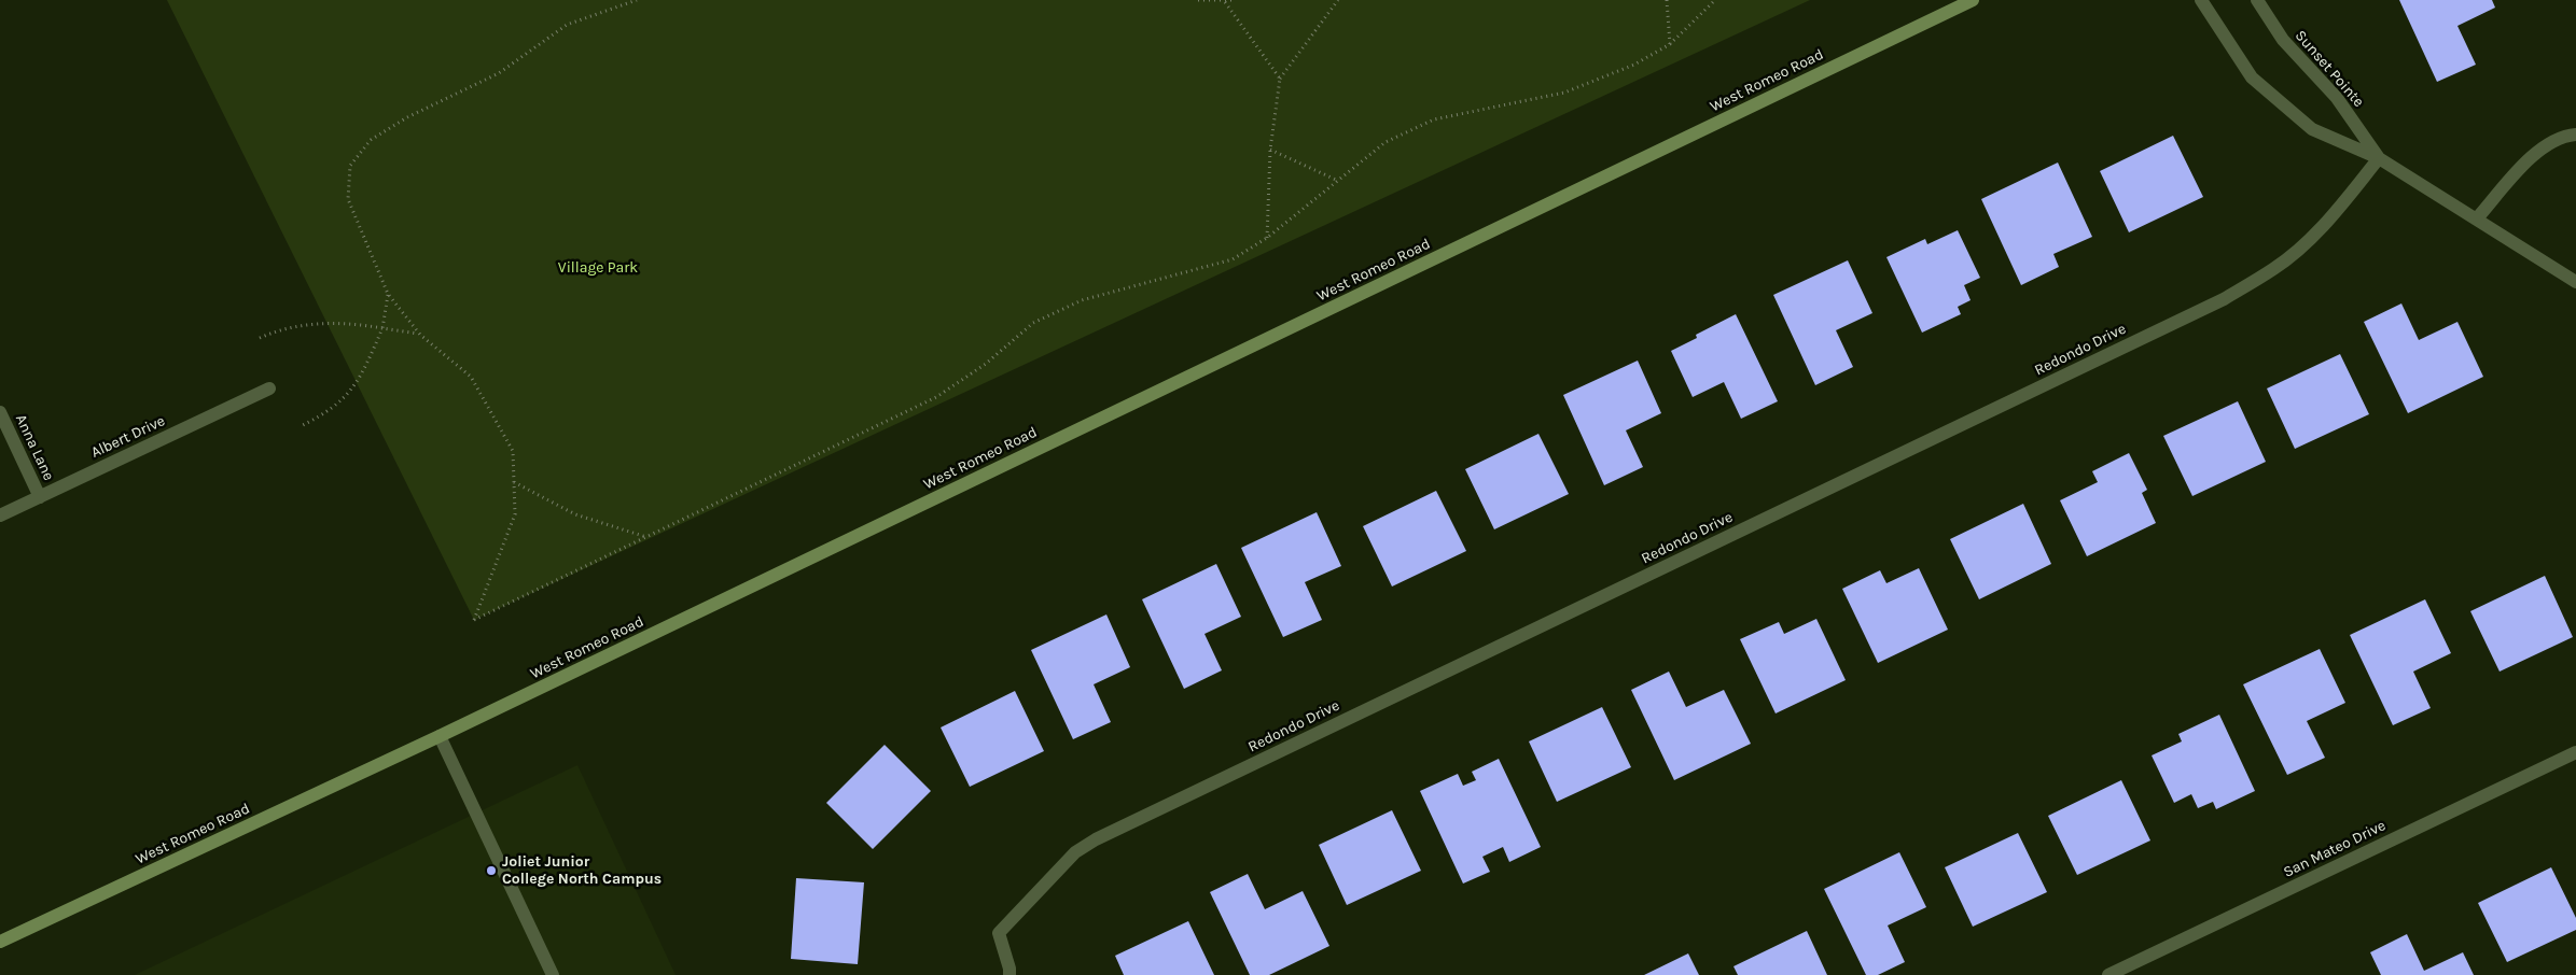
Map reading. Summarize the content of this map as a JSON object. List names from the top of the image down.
{
  "streets": {
    "main road": ["West Romeo Road"],
    "street": [
      "Sunset Pointe",
      "Redondo Drive",
      "Albert Drive",
      "Anna Lane",
      "San Mateo Drive"
    ]
  },
  "crossings": [
    ["Sunset Pointe", "Redondo Drive"],
    ["Albert Drive", "Anna Lane"]
  ],
  "parks": ["Village Park"],
  "places": ["Joliet Junior College North Campus"]
}
